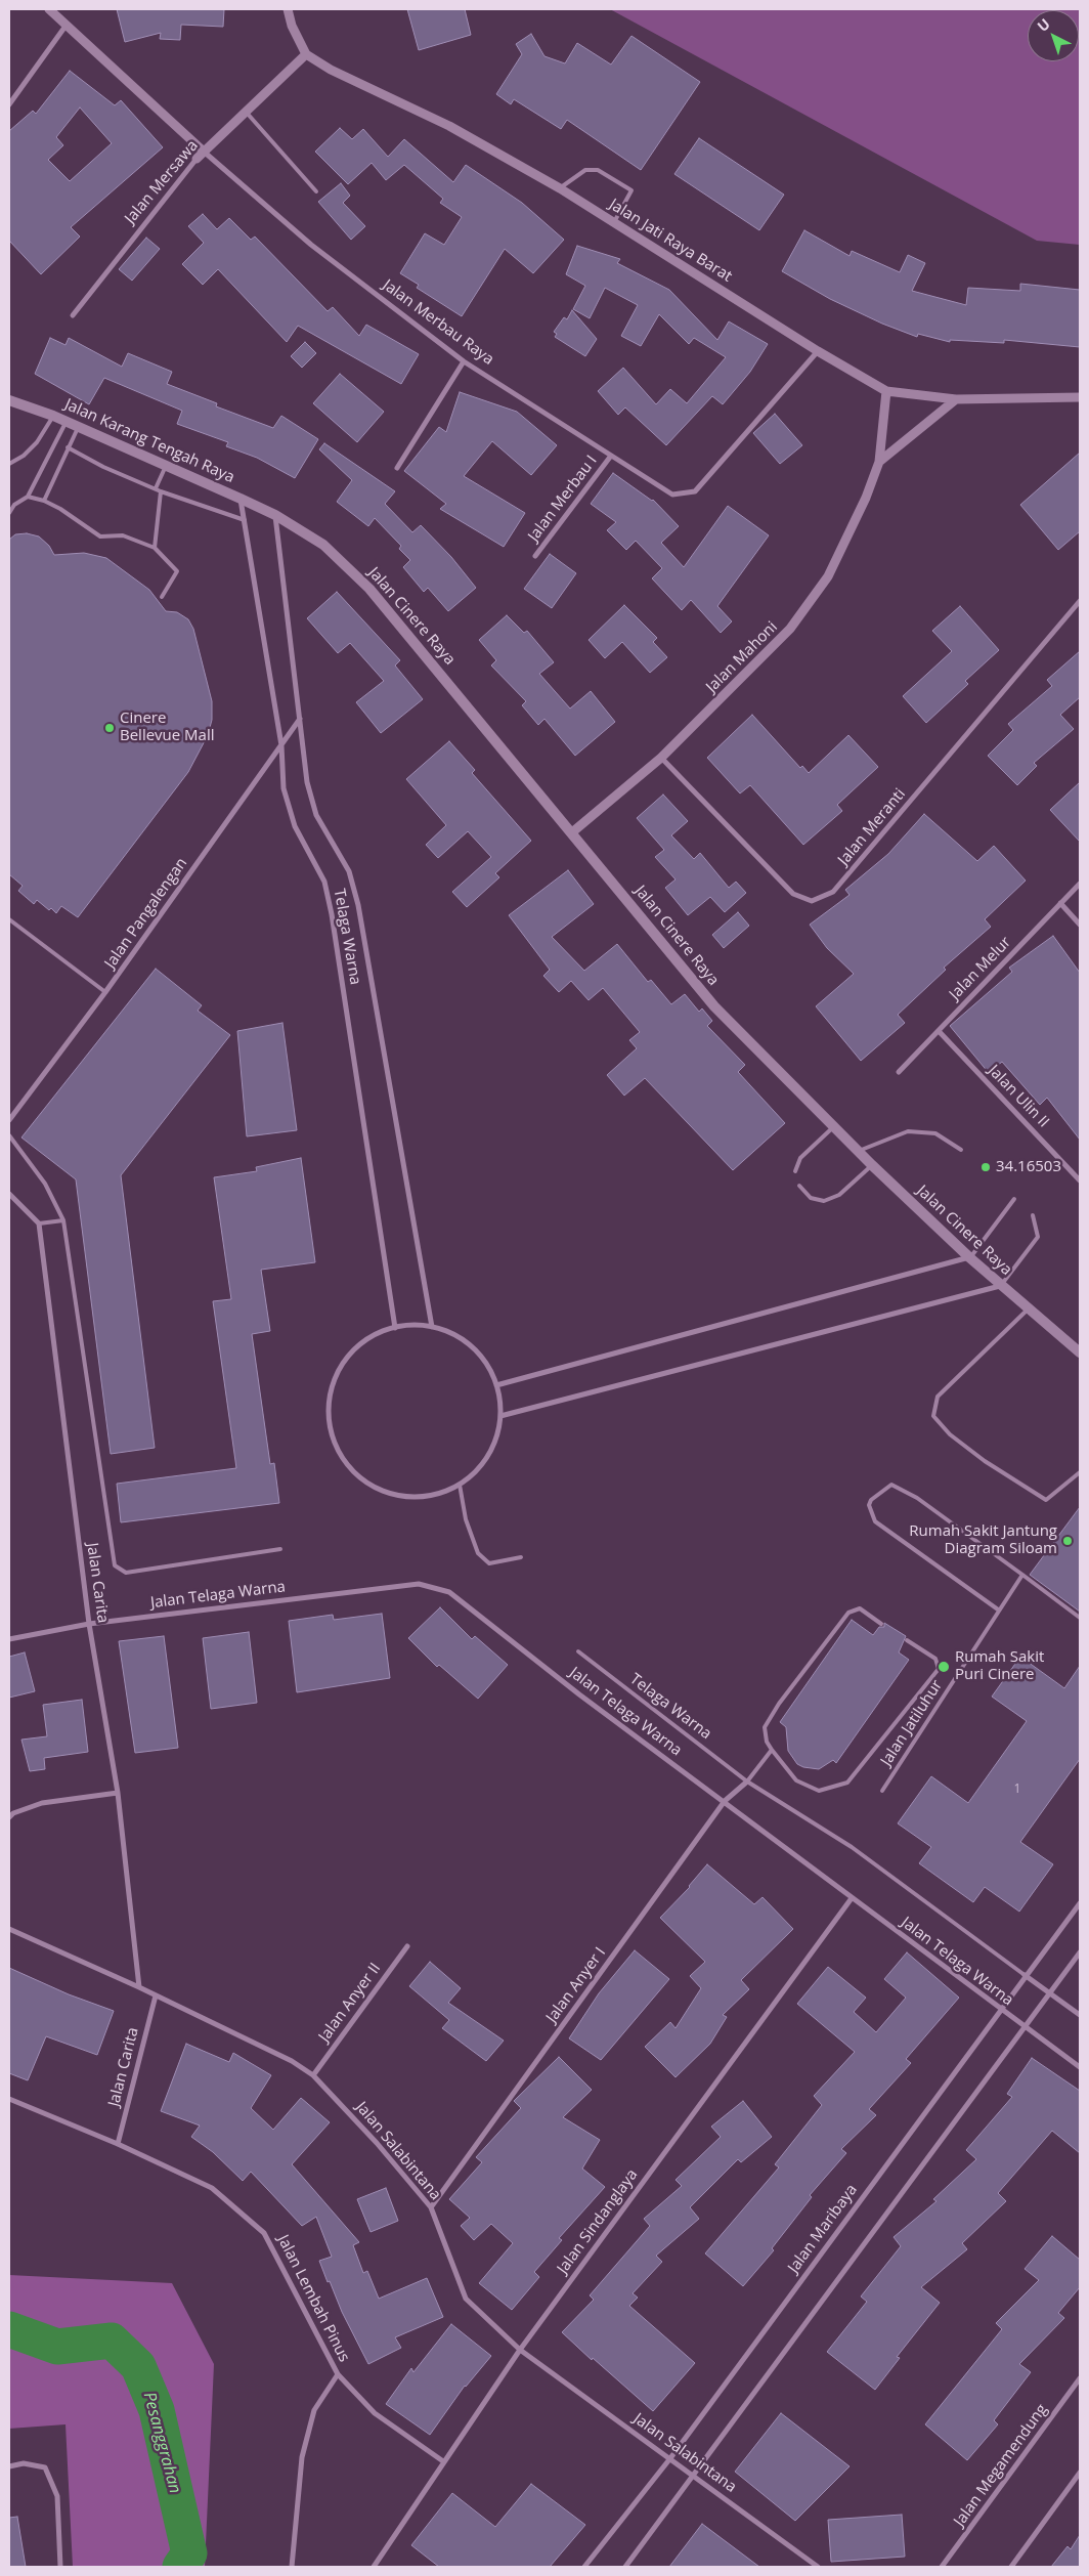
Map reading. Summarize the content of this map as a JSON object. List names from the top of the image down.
{
  "streets": {
    "main road": ["Jalan Karang Tengah Raya", "Jalan Cinere Raya"],
    "street": [
      "Jalan Mersawa",
      "Jalan Jati Raya Barat",
      "Jalan Merbau Raya",
      "Jalan Merbau I",
      "Jalan Mahoni",
      "Jalan Meranti",
      "Jalan Pangalengan",
      "Telaga Warna",
      "Jalan Melur",
      "Jalan Ulin II",
      "Jalan Carita",
      "Jalan Telaga Warna",
      "Jalan Anyer I",
      "Jalan Anyer II",
      "Jalan Salabintana",
      "Jalan Sindanglaya",
      "Jalan Maribaya",
      "Jalan Lembah Pinus",
      "Jalan Megamendung"
    ],
    "lane": ["Jalan Jatiluhur"]
  },
  "crossings": [
    ["Jalan Mersawa", "Jalan Jati Raya Barat"],
    ["Jalan Mersawa", "Jalan Merbau Raya"],
    ["Jalan Jati Raya Barat", "Jalan Merbau Raya"],
    ["Jalan Jati Raya Barat", "Jalan Mahoni"],
    ["Jalan Merbau Raya", "Jalan Merbau I"],
    ["Jalan Karang Tengah Raya", "Jalan Cinere Raya"],
    ["Jalan Karang Tengah Raya", "Telaga Warna"],
    ["Jalan Cinere Raya", "Jalan Mahoni"],
    ["Jalan Cinere Raya", "Telaga Warna"],
    ["Jalan Mahoni", "Jalan Meranti"],
    ["Jalan Pangalengan", "Telaga Warna"],
    ["Telaga Warna", "Jalan Telaga Warna"],
    ["Telaga Warna", "Jalan Anyer I"],
    ["Jalan Melur", "Jalan Ulin II"],
    ["Jalan Carita", "Jalan Telaga Warna"],
    ["Jalan Carita", "Jalan Salabintana"],
    ["Jalan Carita", "Jalan Lembah Pinus"],
    ["Jalan Telaga Warna", "Jalan Anyer I"],
    ["Jalan Telaga Warna", "Jalan Sindanglaya"],
    ["Jalan Telaga Warna", "Jalan Maribaya"],
    ["Jalan Anyer I", "Jalan Salabintana"],
    ["Jalan Anyer II", "Jalan Salabintana"],
    ["Jalan Salabintana", "Jalan Sindanglaya"],
    ["Jalan Salabintana", "Jalan Maribaya"]
  ],
  "water": ["Pesanggrahan"],
  "places": [
    "Cinere Bellevue Mall",
    "34.16503",
    "Rumah Sakit Jantung Diagram Siloam",
    "Rumah Sakit Puri Cinere"
  ],
  "house_numbers": ["1"],
  "north": "top left"
}
